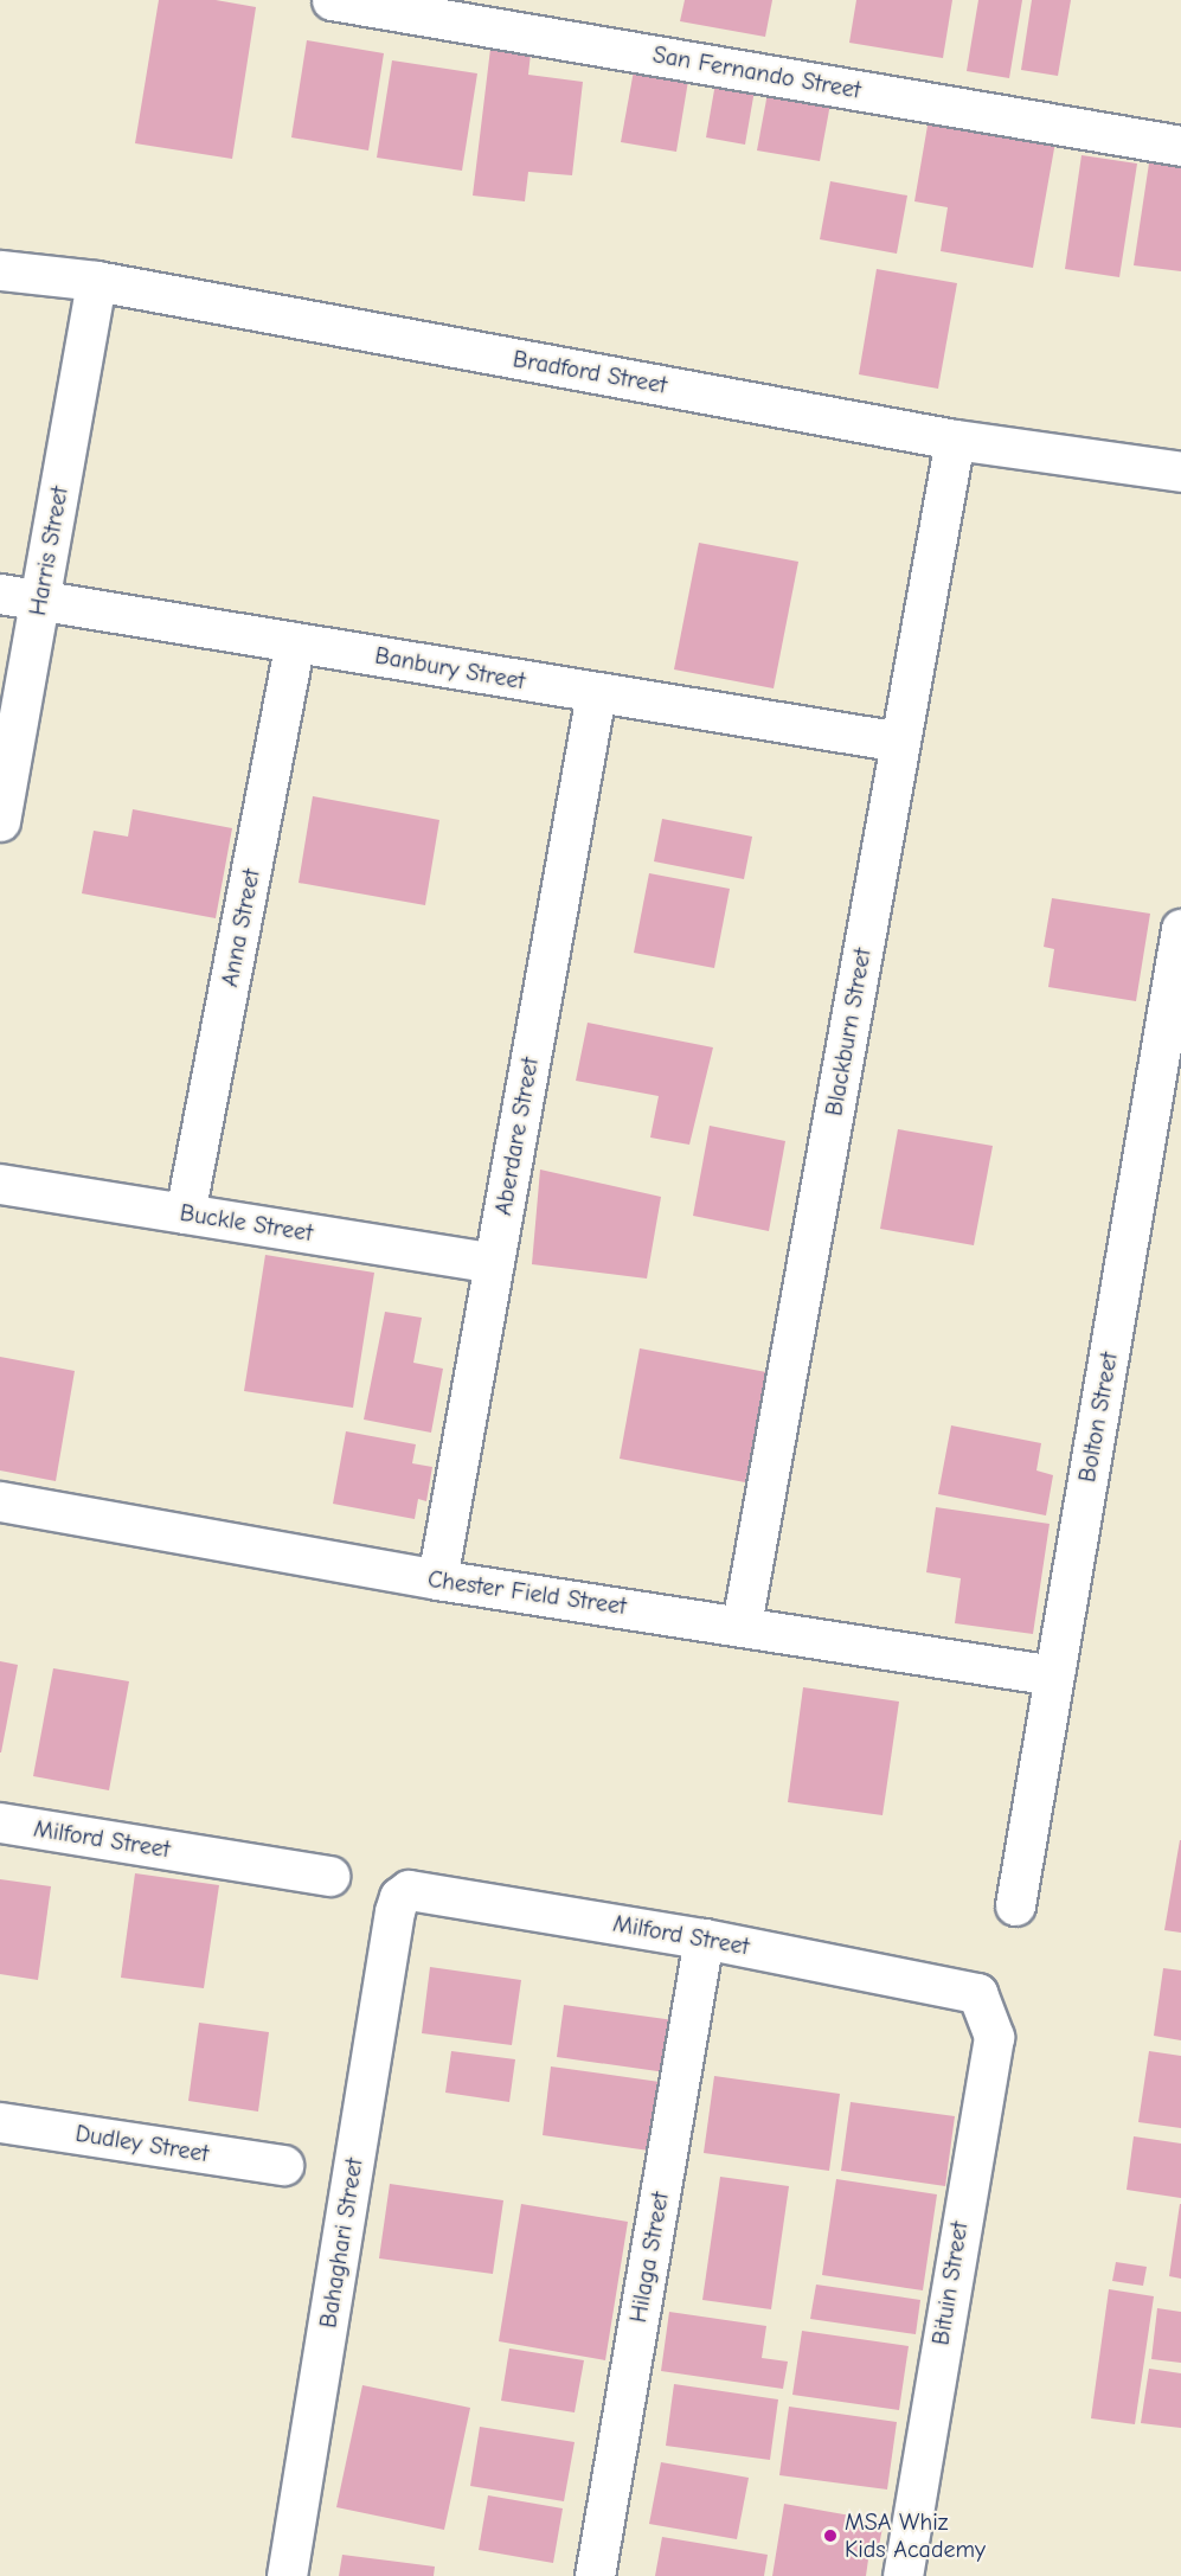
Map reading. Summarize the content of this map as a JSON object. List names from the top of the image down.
{
  "streets": {
    "street": [
      "San Fernando Street",
      "Bradford Street",
      "Harris Street",
      "Banbury Street",
      "Anna Street",
      "Blackburn Street",
      "Aberdare Street",
      "Buckle Street",
      "Bolton Street",
      "Chester Field Street",
      "Milford Street",
      "Dudley Street",
      "Bahaghari Street",
      "Hilaga Street",
      "Bituin Street"
    ]
  },
  "crossings": [
    ["Bradford Street", "Harris Street"],
    ["Bradford Street", "Blackburn Street"],
    ["Harris Street", "Banbury Street"],
    ["Banbury Street", "Anna Street"],
    ["Banbury Street", "Blackburn Street"],
    ["Banbury Street", "Aberdare Street"],
    ["Anna Street", "Buckle Street"],
    ["Blackburn Street", "Chester Field Street"],
    ["Aberdare Street", "Buckle Street"],
    ["Aberdare Street", "Chester Field Street"],
    ["Bolton Street", "Chester Field Street"],
    ["Milford Street", "Bahaghari Street"],
    ["Milford Street", "Hilaga Street"],
    ["Milford Street", "Bituin Street"]
  ],
  "places": ["MSA Whiz Kids Academy"]
}
